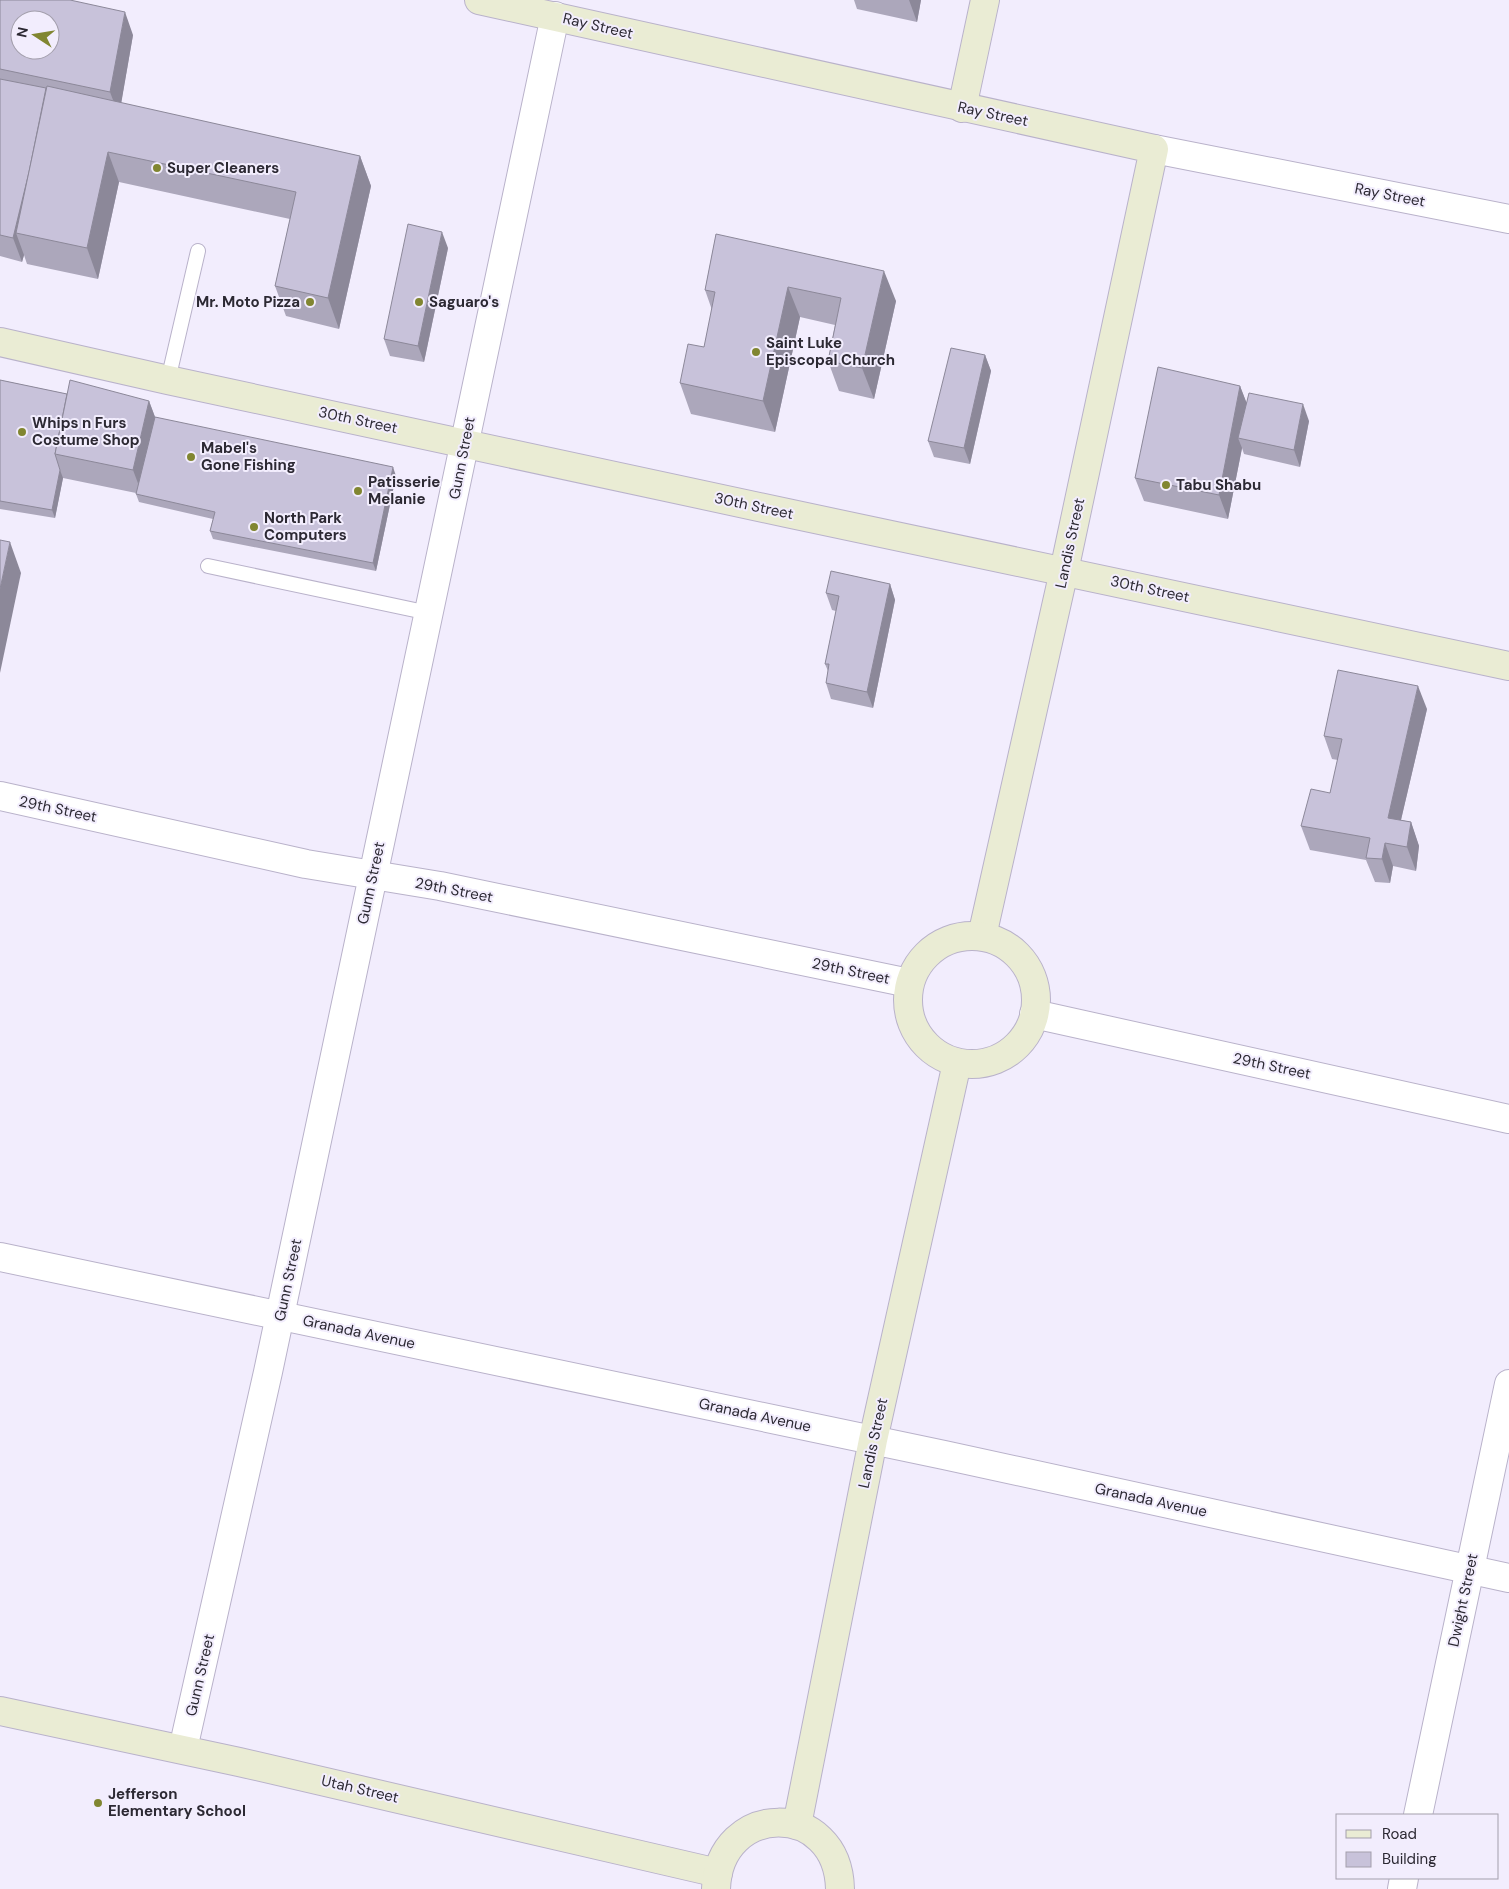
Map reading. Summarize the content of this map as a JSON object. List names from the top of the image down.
{
  "streets": {
    "street": [
      "Ray Street",
      "30th Street",
      "Gunn Street",
      "Landis Street",
      "29th Street",
      "Granada Avenue",
      "Dwight Street",
      "Utah Street"
    ]
  },
  "crossings": [
    ["Ray Street", "Gunn Street"],
    ["Ray Street", "Landis Street"],
    ["30th Street", "Gunn Street"],
    ["30th Street", "Landis Street"],
    ["Gunn Street", "29th Street"],
    ["Gunn Street", "Granada Avenue"],
    ["Gunn Street", "Utah Street"],
    ["Landis Street", "29th Street"],
    ["Landis Street", "Granada Avenue"],
    ["Granada Avenue", "Dwight Street"]
  ],
  "places": [
    "Super Cleaners",
    "Mr. Moto Pizza",
    "Saguaro's",
    "Saint Luke Episcopal Church",
    "Whips n Furs Costume Shop",
    "Mabel's Gone Fishing",
    "Tabu Shabu",
    "Patisserie Melanie",
    "North Park Computers",
    "Jefferson Elementary School"
  ],
  "legend": ["Road", "Building"],
  "north": "left"
}
